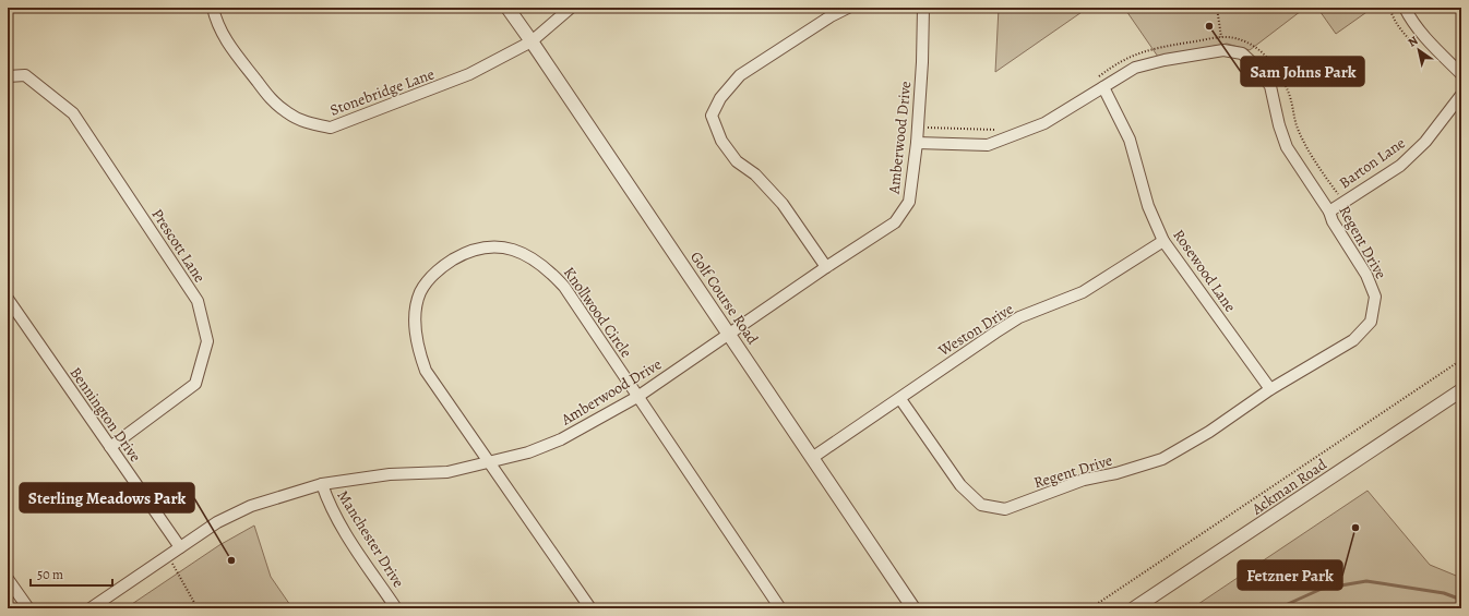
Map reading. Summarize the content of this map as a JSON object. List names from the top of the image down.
{
  "streets": {
    "street": [
      "Stonebridge Lane",
      "Amberwood Drive",
      "Barton Lane",
      "Regent Drive",
      "Prescott Lane",
      "Rosewood Lane",
      "Golf Course Road",
      "Knollwood Circle",
      "Weston Drive",
      "Bennington Drive",
      "Ackman Road",
      "Manchester Drive"
    ]
  },
  "crossings": [
    ["Stonebridge Lane", "Golf Course Road"],
    ["Amberwood Drive", "Regent Drive"],
    ["Amberwood Drive", "Golf Course Road"],
    ["Amberwood Drive", "Knollwood Circle"],
    ["Amberwood Drive", "Bennington Drive"],
    ["Amberwood Drive", "Manchester Drive"],
    ["Barton Lane", "Regent Drive"],
    ["Regent Drive", "Rosewood Lane"],
    ["Regent Drive", "Weston Drive"],
    ["Prescott Lane", "Bennington Drive"],
    ["Rosewood Lane", "Weston Drive"],
    ["Golf Course Road", "Weston Drive"]
  ],
  "places": ["Sam Johns Park", "Fetzner Park", "Sterling Meadows Park"],
  "scale_bar": "50 m",
  "north": "top left"
}
